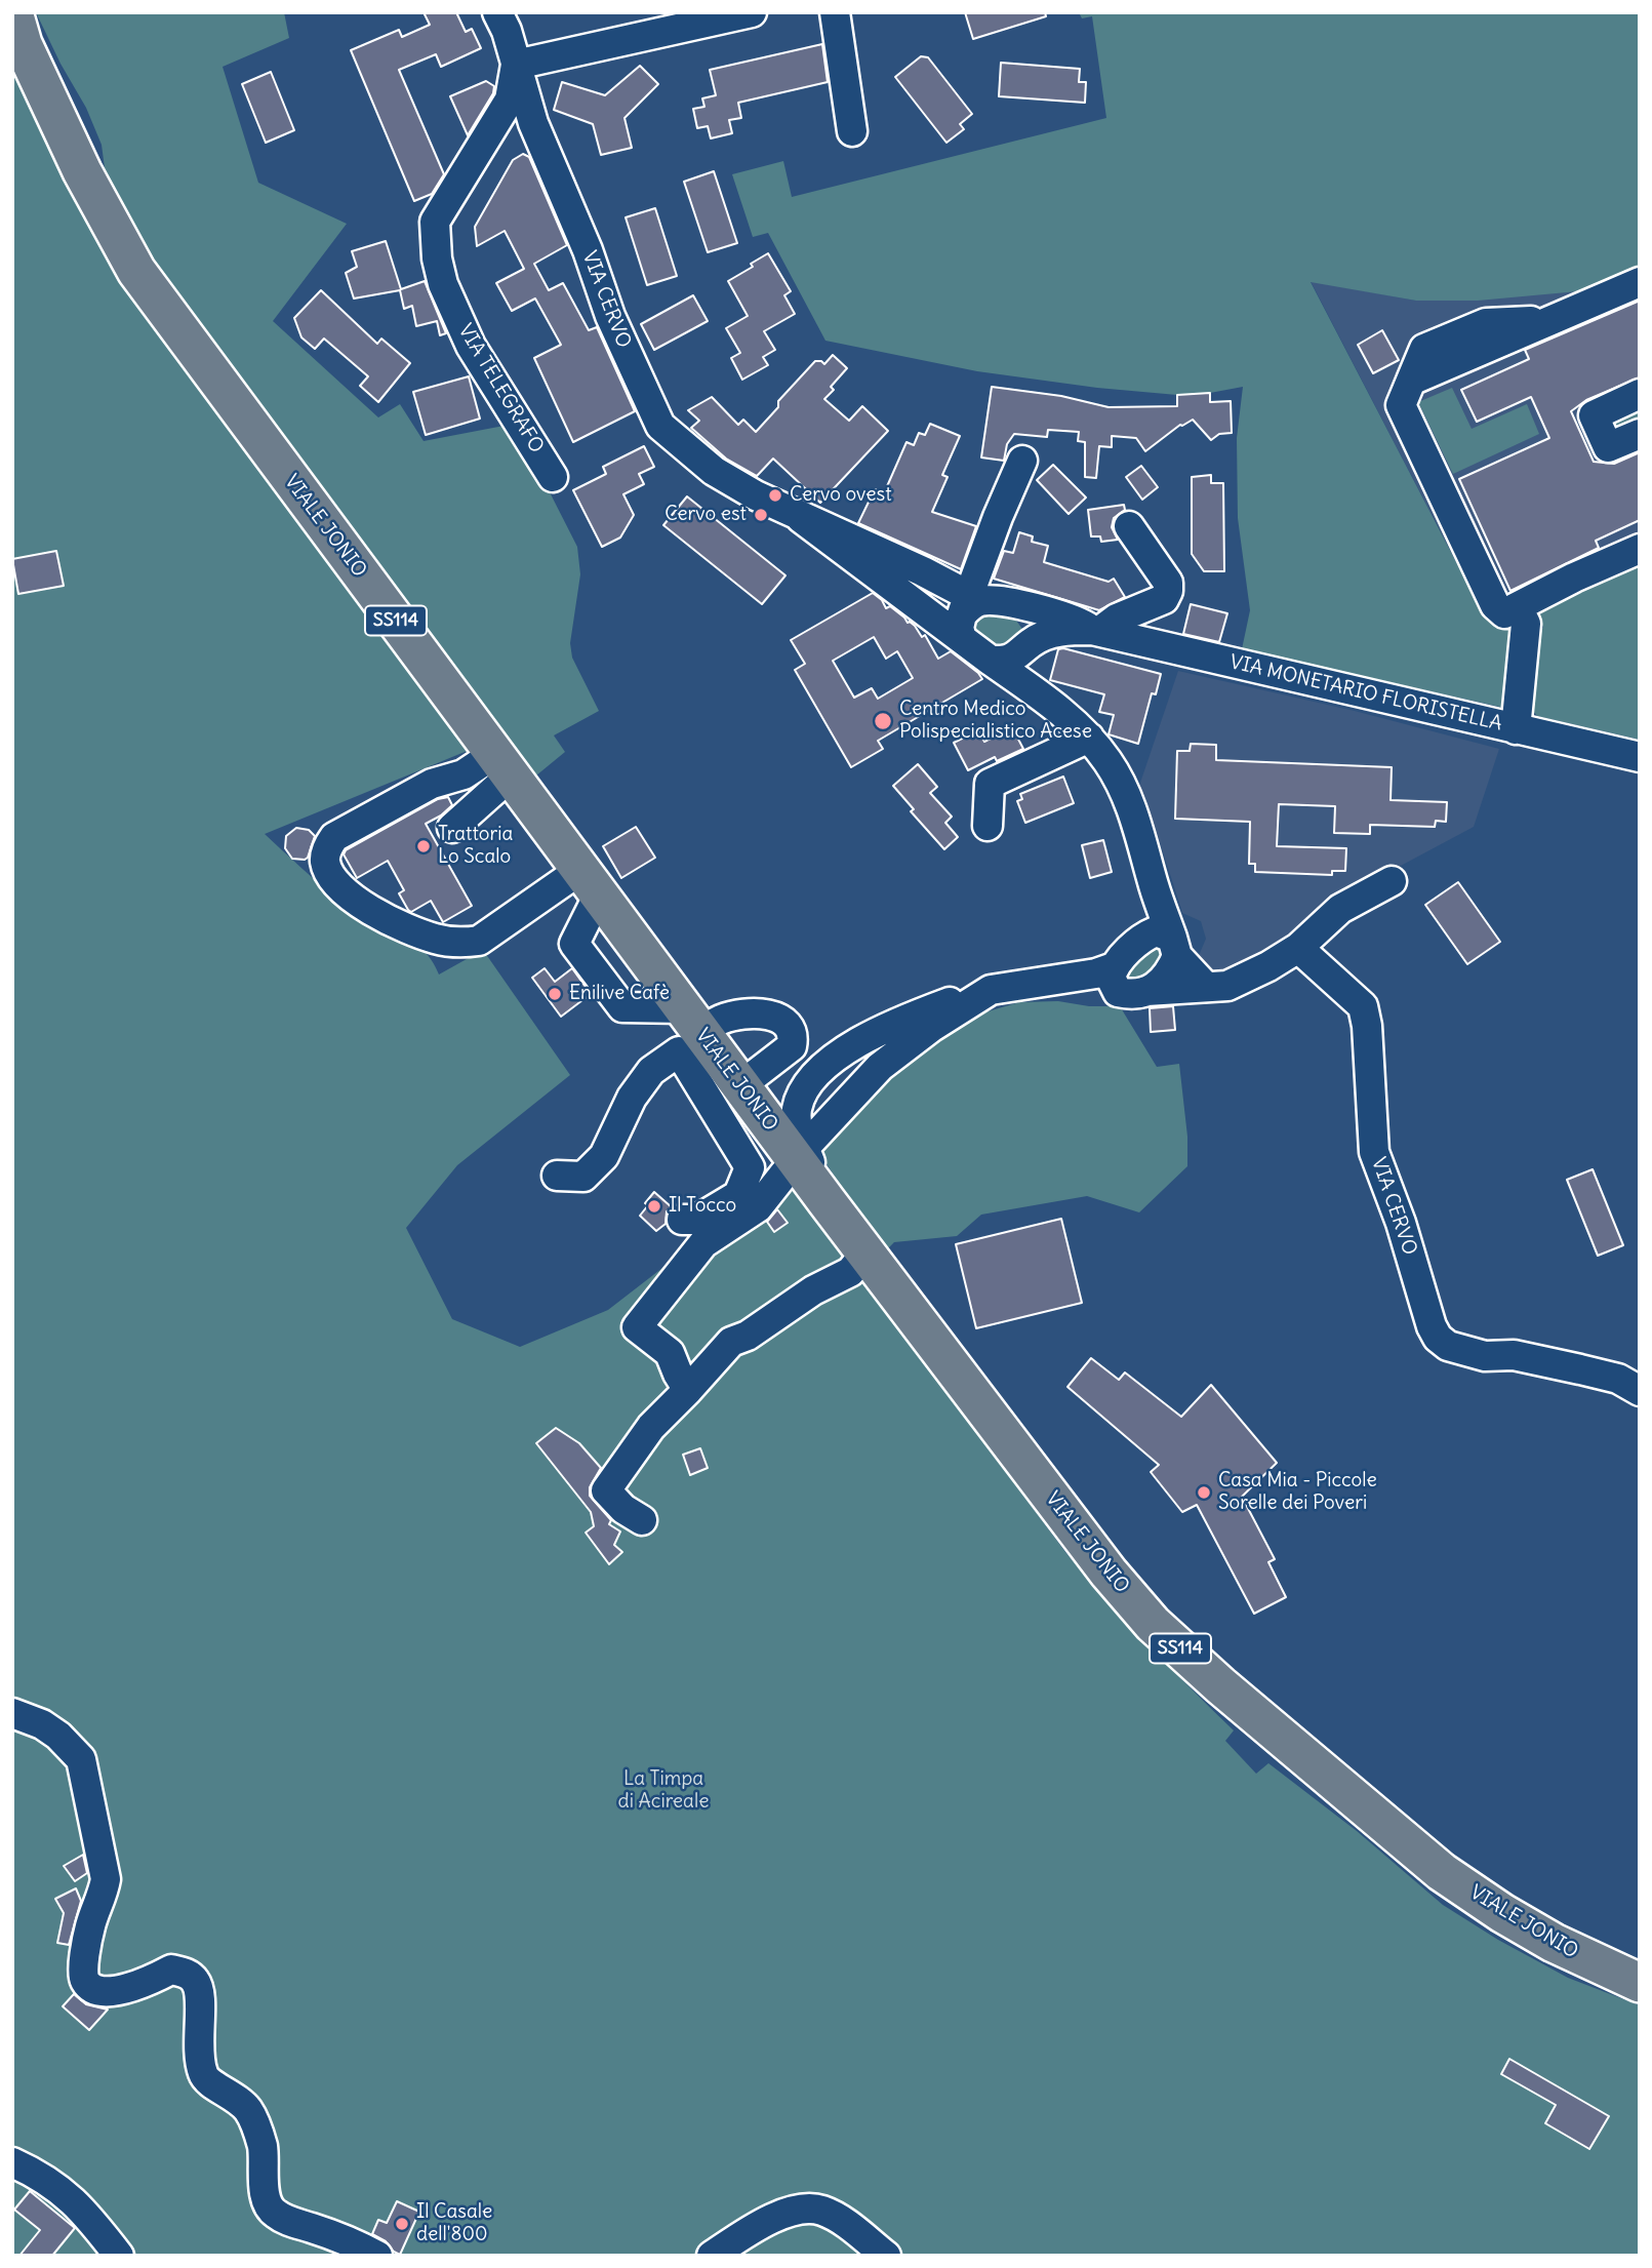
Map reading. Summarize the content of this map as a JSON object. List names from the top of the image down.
{
  "streets": {
    "main road": ["VIALE JONIO", "SS114"],
    "street": ["VIA CERVO", "VIA TELEGRAFO", "VIA MONETARIO FLORISTELLA"]
  },
  "crossings": [
    ["VIA CERVO", "VIA TELEGRAFO"]
  ],
  "parks": ["La Timpa di Acireale"],
  "places": [
    "Cervo ovest",
    "Cervo est",
    "Centro Medico Polispecialistico Acese",
    "Trattoria Lo Scalo",
    "Enilive Cafè",
    "Il Tocco",
    "Casa Mia - Piccole Sorelle dei Poveri",
    "Il Casale dell'800"
  ]
}
